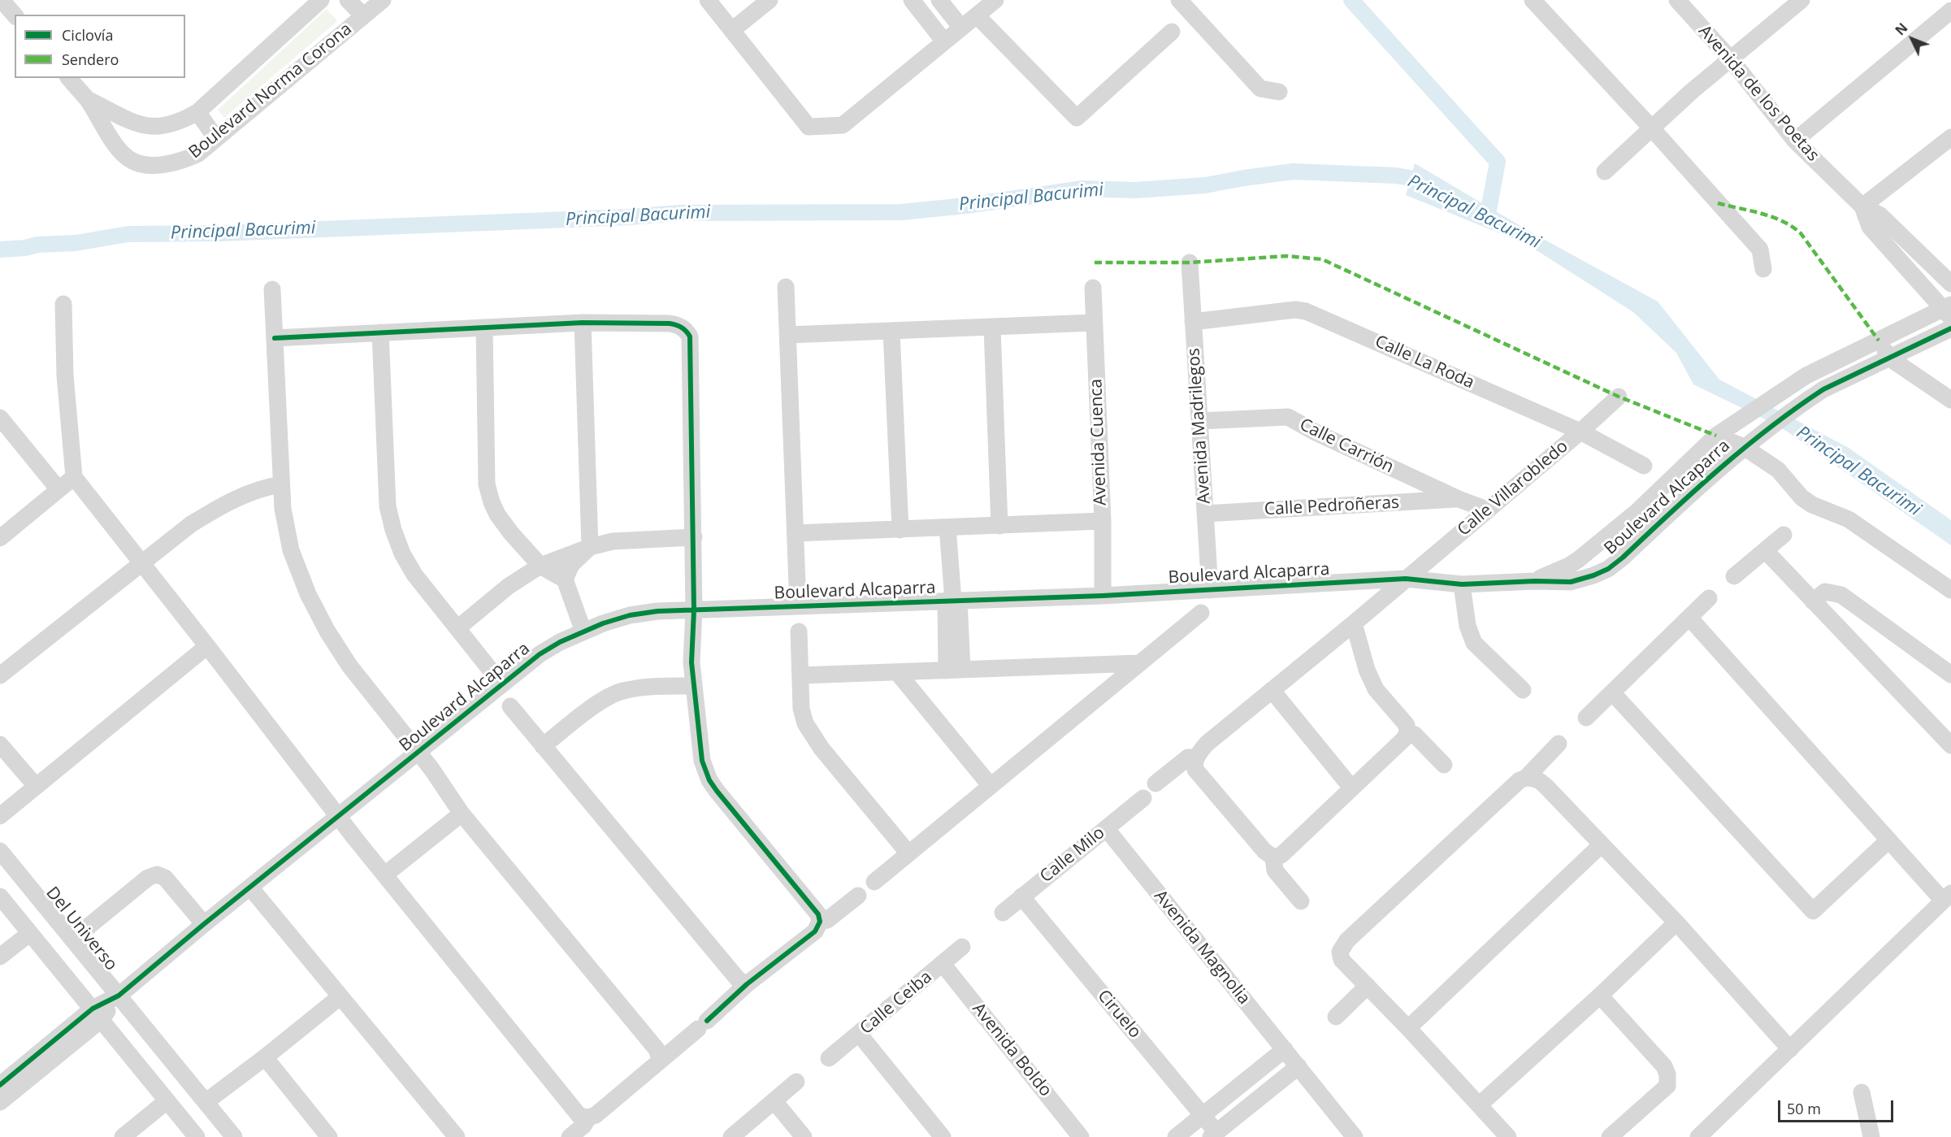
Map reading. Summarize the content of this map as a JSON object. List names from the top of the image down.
{
  "streets": {
    "street": [
      "Boulevard Norma Corona",
      "Avenida de los Poetas",
      "Calle La Roda",
      "Avenida Madrilegos",
      "Avenida Cuenca",
      "Calle Carrión",
      "Calle Villarobledo",
      "Boulevard Alcaparra",
      "Calle Pedroñeras",
      "Calle Milo",
      "Del Universo",
      "Avenida Magnolia",
      "Calle Ceiba",
      "Ciruelo",
      "Avenida Boldo"
    ]
  },
  "crossings": [
    ["Avenida de los Poetas", "Boulevard Alcaparra"],
    ["Calle La Roda", "Avenida Madrilegos"],
    ["Calle La Roda", "Calle Villarobledo"],
    ["Avenida Madrilegos", "Calle Carrión"],
    ["Avenida Madrilegos", "Boulevard Alcaparra"],
    ["Avenida Madrilegos", "Calle Pedroñeras"],
    ["Avenida Cuenca", "Boulevard Alcaparra"],
    ["Calle Carrión", "Calle Villarobledo"],
    ["Calle Carrión", "Calle Pedroñeras"],
    ["Calle Villarobledo", "Boulevard Alcaparra"],
    ["Boulevard Alcaparra", "Del Universo"],
    ["Calle Milo", "Avenida Magnolia"],
    ["Calle Milo", "Ciruelo"],
    ["Calle Ceiba", "Avenida Boldo"]
  ],
  "water": ["Principal Bacurimi"],
  "legend": ["Ciclovía", "Sendero"],
  "scale_bar": "50 m",
  "north": "top left"
}
